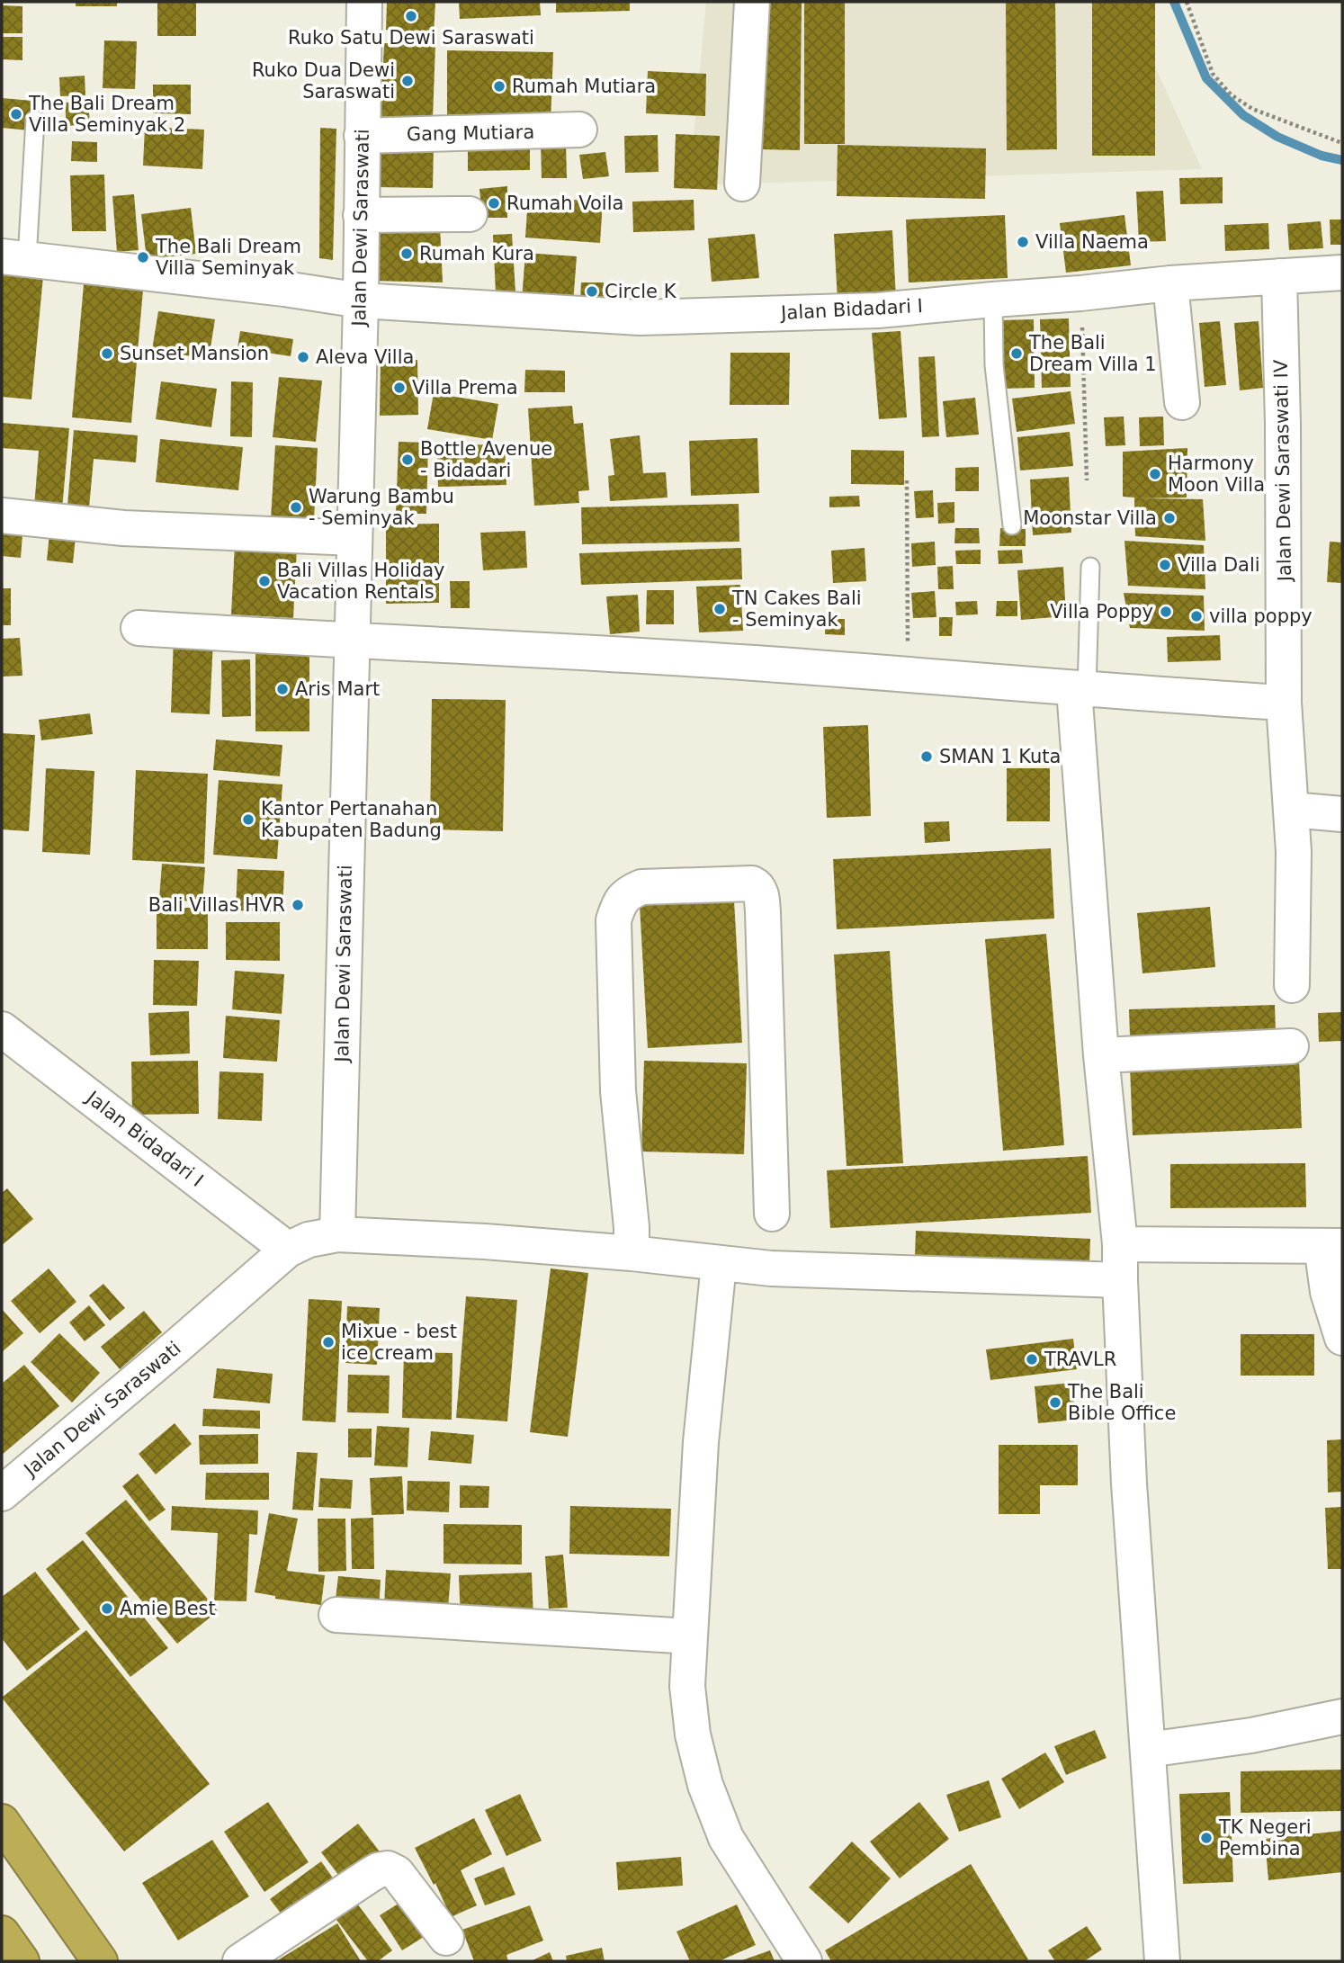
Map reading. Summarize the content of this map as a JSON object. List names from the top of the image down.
{
  "streets": {
    "street": [
      "Gang Mutiara",
      "Jalan Dewi Saraswati",
      "Jalan Bidadari I",
      "Jalan Dewi Saraswati IV"
    ]
  },
  "crossings": [
    ["Gang Mutiara", "Jalan Dewi Saraswati"],
    ["Jalan Dewi Saraswati", "Jalan Bidadari I"],
    ["Jalan Bidadari I", "Jalan Dewi Saraswati IV"]
  ],
  "places": [
    "Ruko Satu Dewi Saraswati",
    "Ruko Dua Dewi Saraswati",
    "Rumah Mutiara",
    "The Bali Dream Villa Seminyak 2",
    "Rumah Voila",
    "Villa Naema",
    "Rumah Kura",
    "The Bali Dream Villa Seminyak",
    "Circle K",
    "Sunset Mansion",
    "The Bali Dream Villa 1",
    "Aleva Villa",
    "Villa Prema",
    "Bottle Avenue - Bidadari",
    "Harmony Moon Villa",
    "Warung Bambu - Seminyak",
    "Moonstar Villa",
    "Villa Dali",
    "Bali Villas Holiday Vacation Rentals",
    "TN Cakes Bali - Seminyak",
    "Villa Poppy",
    "villa poppy",
    "Aris Mart",
    "SMAN 1 Kuta",
    "Kantor Pertanahan Kabupaten Badung",
    "Bali Villas HVR",
    "Mixue - best ice cream",
    "TRAVLR",
    "The Bali Bible Office",
    "Amie Best",
    "TK Negeri Pembina"
  ]
}
